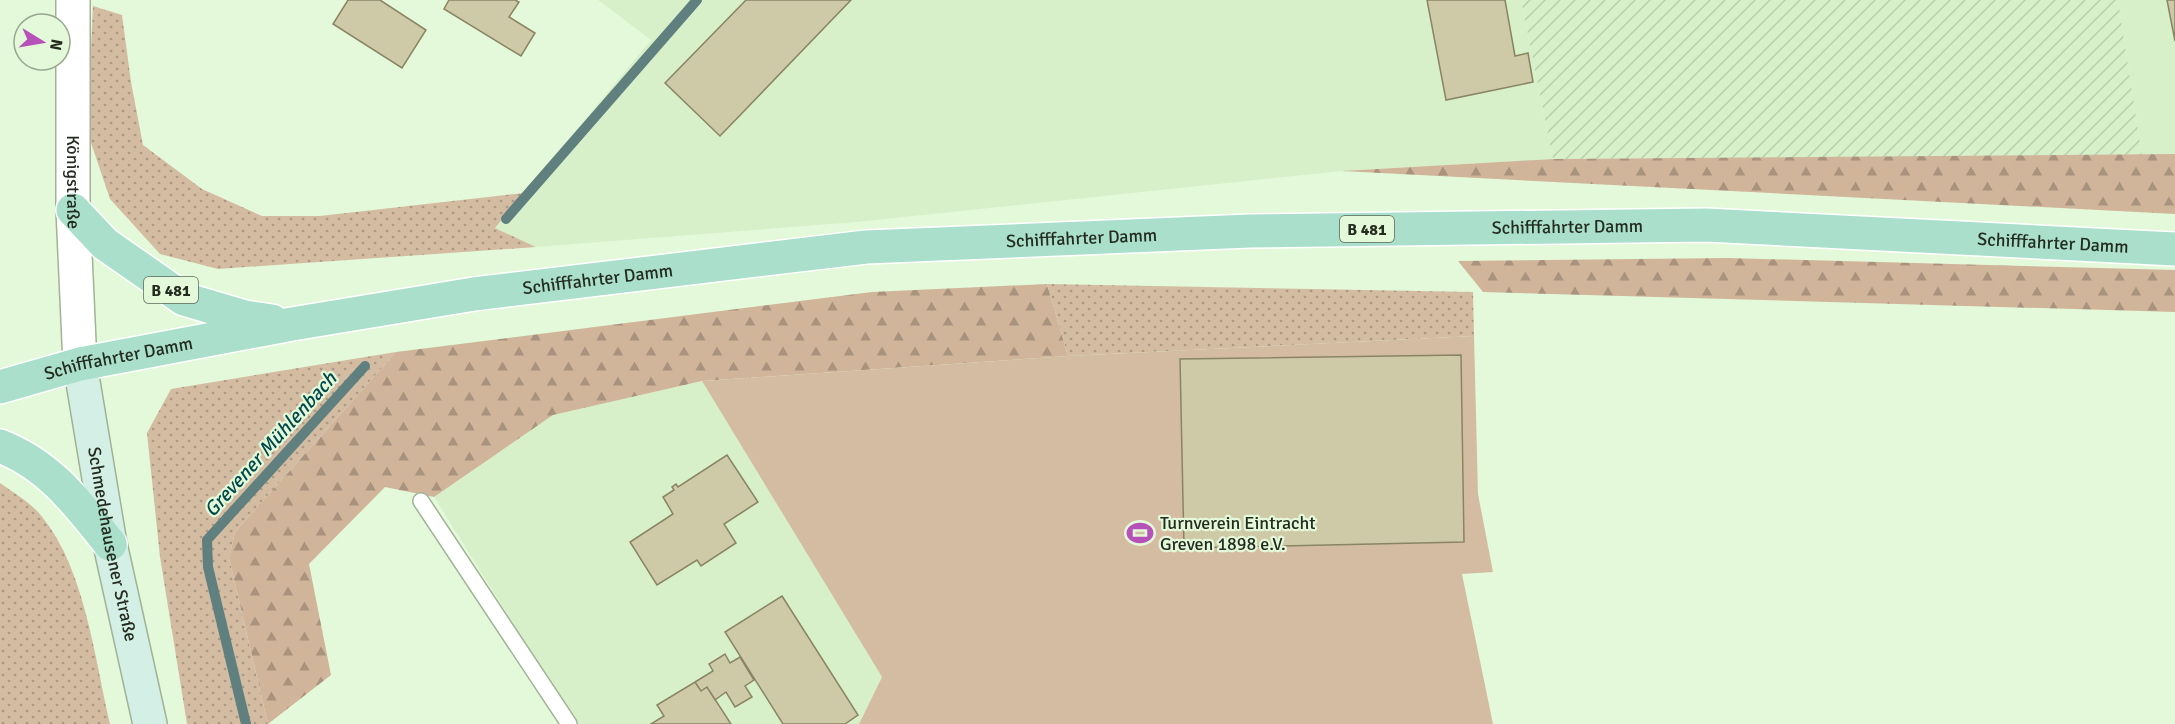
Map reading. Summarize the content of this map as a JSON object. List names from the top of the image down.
{
  "streets": {
    "main road": ["Schifffahrter Damm", "B 481", "Schmedehausener Straße"],
    "street": ["Königstraße"]
  },
  "crossings": [
    ["Königstraße", "Schifffahrter Damm"],
    ["Königstraße", "B 481"],
    ["Königstraße", "Schmedehausener Straße"],
    ["Schifffahrter Damm", "B 481"],
    ["Schifffahrter Damm", "Schmedehausener Straße"]
  ],
  "water": ["Grevener Mühlenbach"],
  "places": {
    "sports": ["Turnverein Eintracht Greven 1898 e.V."]
  },
  "north": "right"
}
